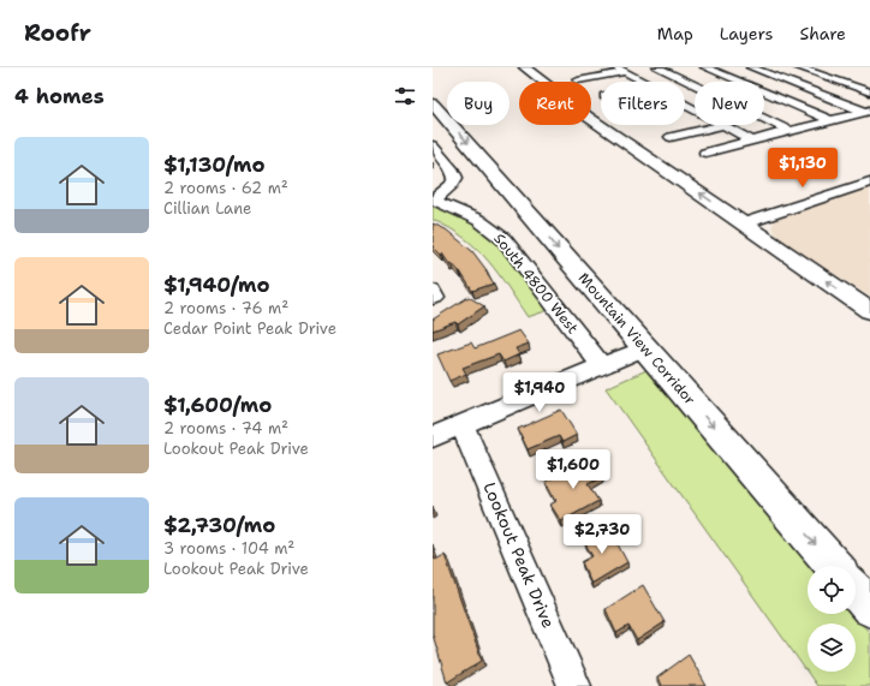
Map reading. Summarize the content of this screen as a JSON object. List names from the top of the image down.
{
  "streets": {
    "highway": ["Mountain View Corridor"],
    "street": ["South 4800 West", "Lookout Peak Drive"]
  },
  "page": {
    "header": "Roofr",
    "nav": ["Map", "Layers", "Share"],
    "heading": "4 homes",
    "chip": [
      "Buy",
      "Rent",
      "Filters",
      "New"
    ],
    "list": [
      {
        "name": "$1,130/mo",
        "note": "2 rooms · 62 m² · Cillian Lane"
      },
      {
        "name": "$1,940/mo",
        "note": "2 rooms · 76 m² · Cedar Point Peak Drive"
      },
      {
        "name": "$1,600/mo",
        "note": "2 rooms · 74 m² · Lookout Peak Drive"
      },
      {
        "name": "$2,730/mo",
        "note": "3 rooms · 104 m² · Lookout Peak Drive"
      }
    ],
    "price": [
      "$1,130",
      "$1,940",
      "$1,600",
      "$2,730"
    ]
  }
}
